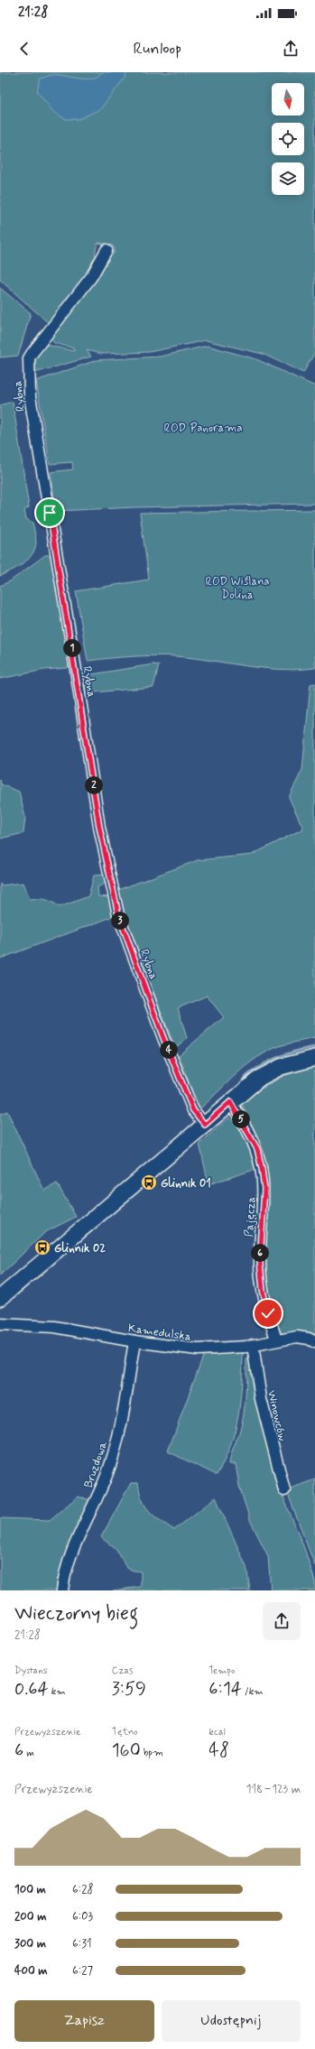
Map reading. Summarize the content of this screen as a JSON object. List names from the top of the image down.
{
  "streets": {
    "street": [
      "Rybna",
      "Pajęcza",
      "Kamedulska",
      "Winowców",
      "Bruzdowa"
    ]
  },
  "crossings": [
    ["Pajęcza", "Kamedulska"],
    ["Kamedulska", "Winowców"],
    ["Kamedulska", "Bruzdowa"]
  ],
  "parks": ["ROD Panorama", "ROD Wiślana Dolina"],
  "places": {
    "bus stop": ["Glinnik 01", "Glinnik 02"]
  },
  "north": "bottom",
  "page": {
    "status": "21:28",
    "header": "Runloop",
    "pins": [
      "1",
      "2",
      "3",
      "4",
      "5",
      "6"
    ],
    "heading": ["Wieczorny bieg", "21:28"],
    "stats": [
      ["Dystans", "0.64 km"],
      ["Czas", "3:59"],
      ["Tempo", "6:14 /km"],
      ["Przewyższenie", "6 m"],
      ["Tętno", "160 bpm"],
      ["kcal", "48"]
    ],
    "chart": ["Przewyższenie", "118–123 m"],
    "list": [
      {
        "name": "100 m",
        "note": "6:28"
      },
      {
        "name": "200 m",
        "note": "6:03"
      },
      {
        "name": "300 m",
        "note": "6:31"
      },
      {
        "name": "400 m",
        "note": "6:27"
      }
    ],
    "buttons": ["Zapisz", "Udostępnij"]
  }
}
